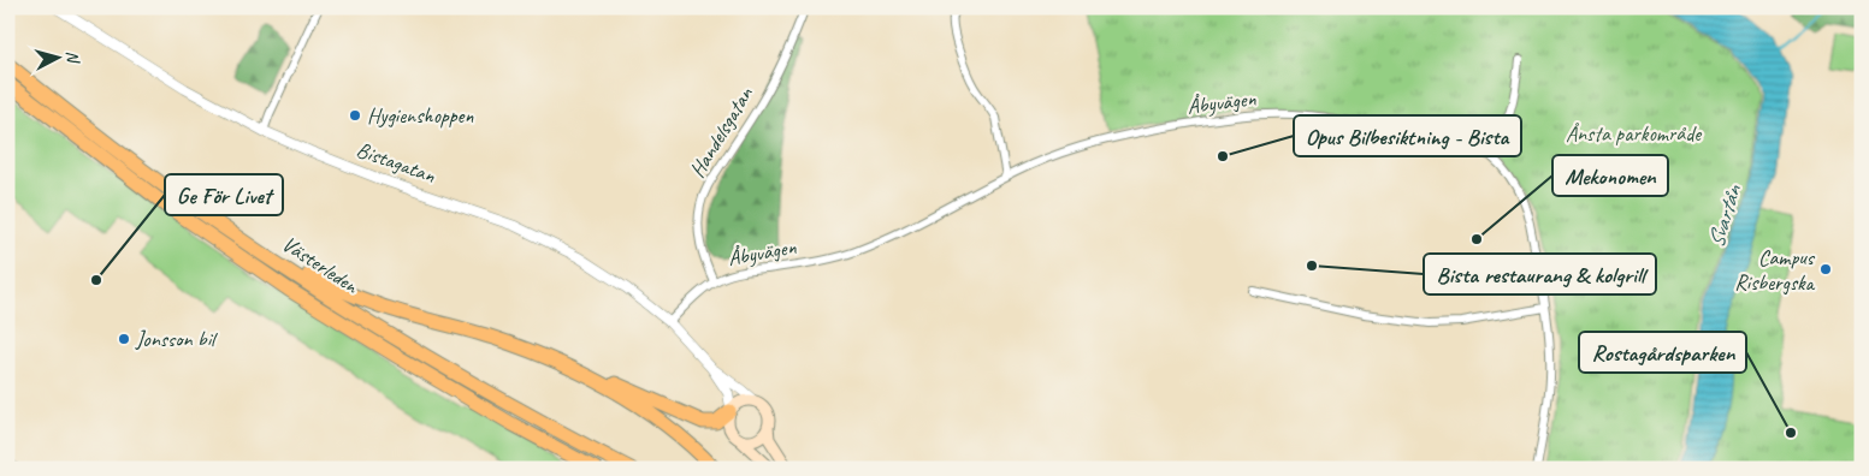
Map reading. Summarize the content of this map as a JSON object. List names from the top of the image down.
{
  "streets": {
    "highway": ["Västerleden"],
    "street": ["Åbyvägen", "Handelsgatan", "Bistagatan"]
  },
  "crossings": [
    ["Åbyvägen", "Handelsgatan"],
    ["Åbyvägen", "Bistagatan"]
  ],
  "water": ["Svartån"],
  "parks": ["Ånsta parkområde"],
  "places": [
    "Hygienshoppen",
    "Opus Bilbesiktning - Bista",
    "Mekonomen",
    "Bista restaurang & kolgrill",
    "Campus Risbergska",
    "Ge För Livet",
    "Jonsson bil",
    "Rostagårdsparken"
  ],
  "north": "right"
}
